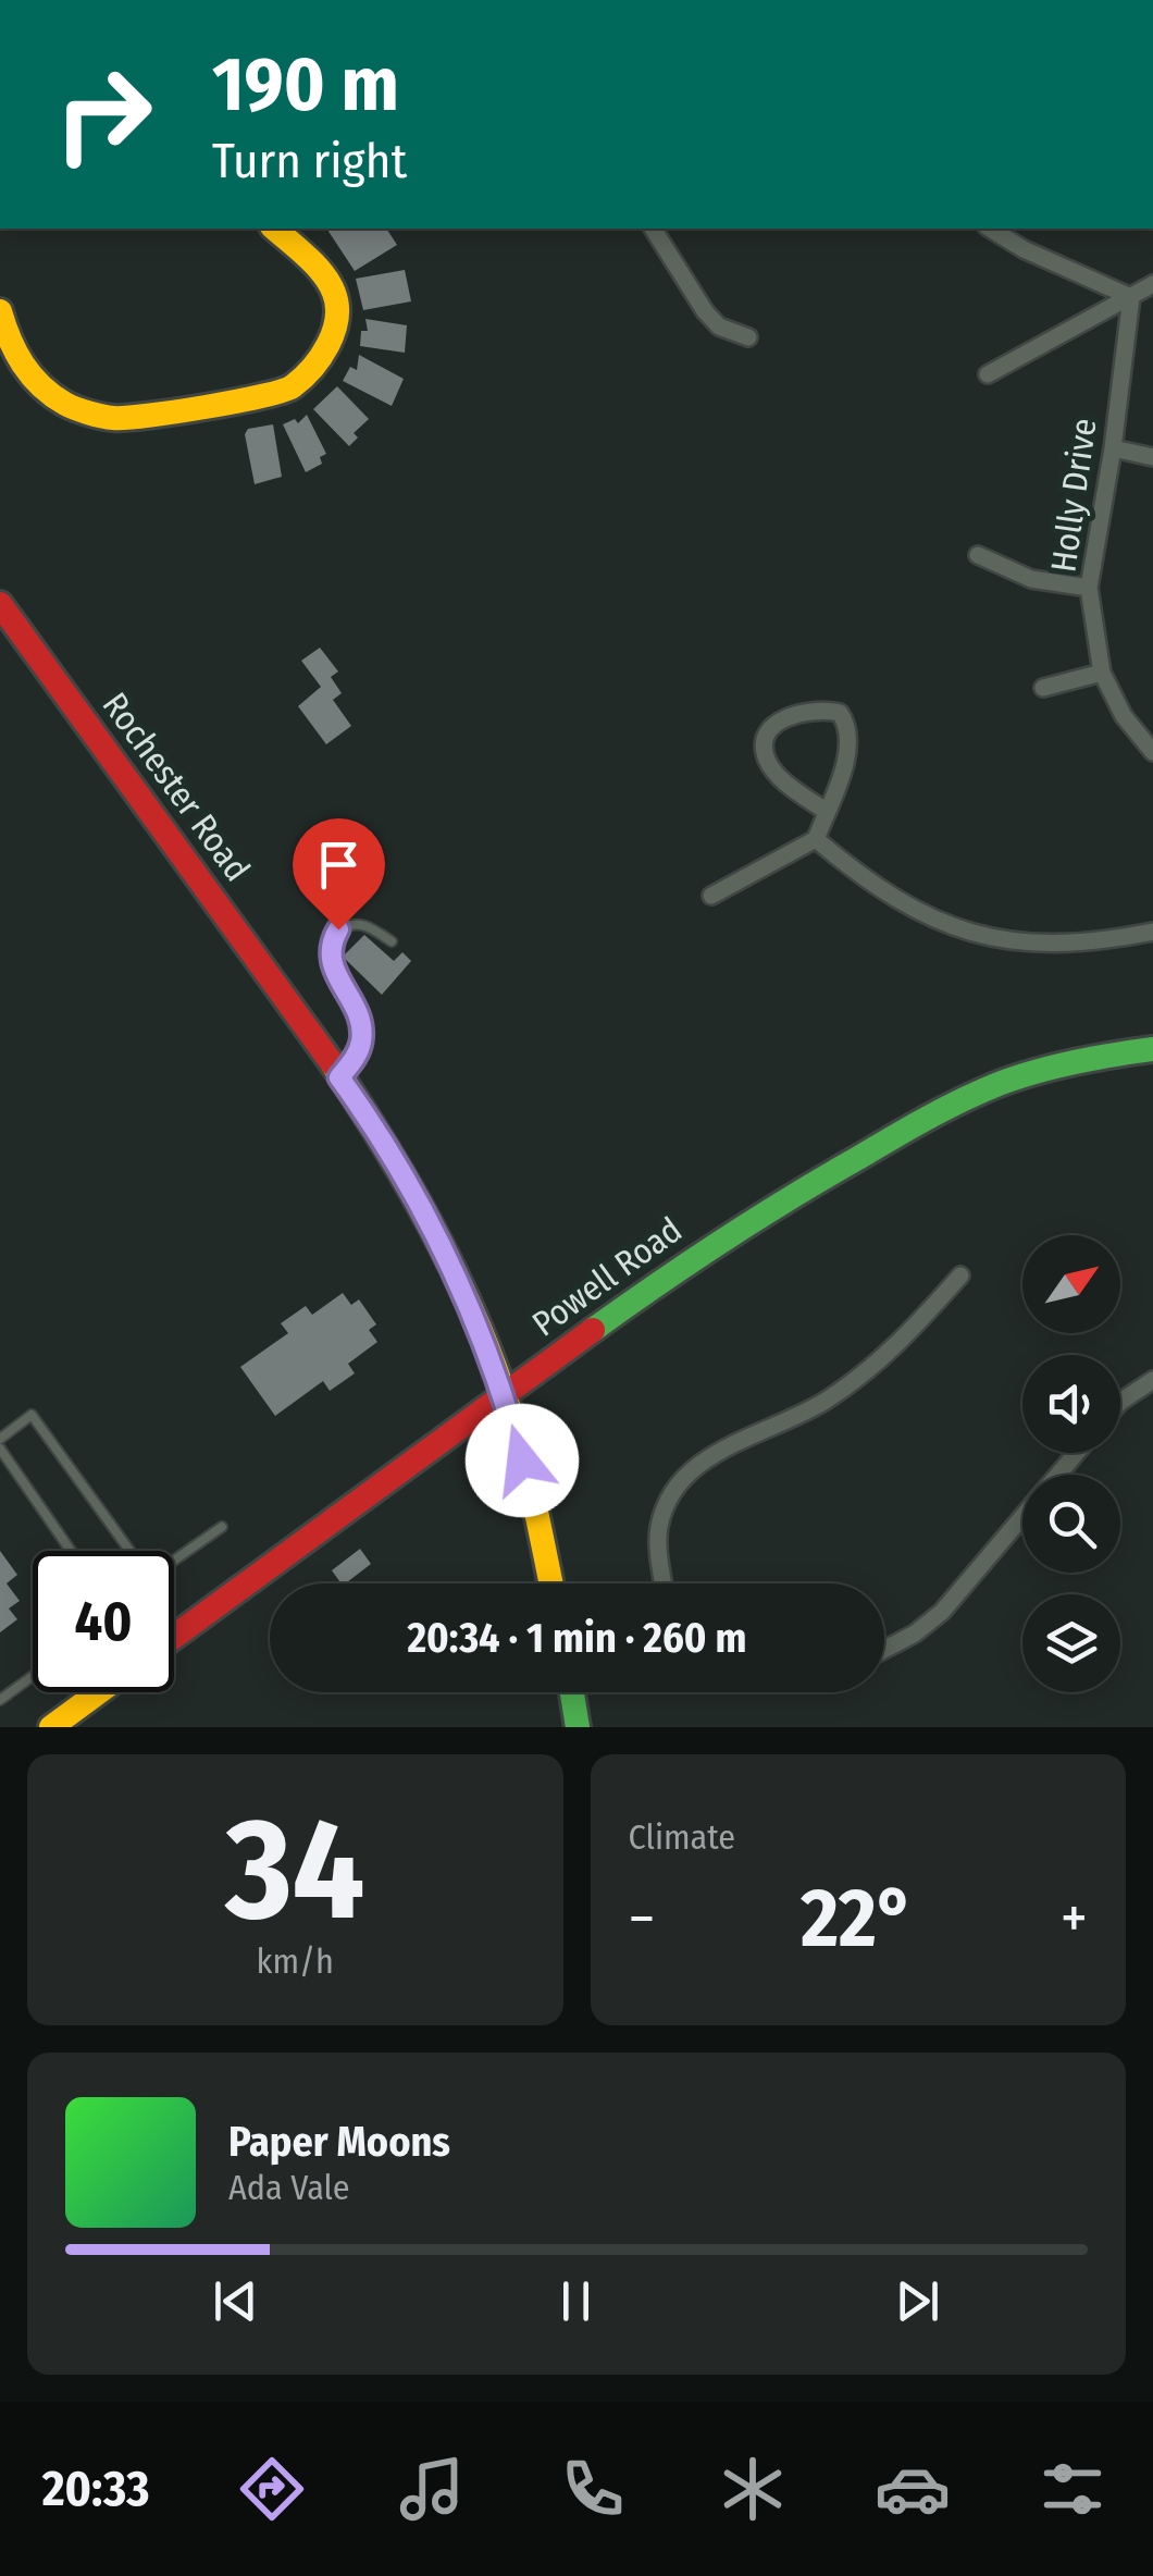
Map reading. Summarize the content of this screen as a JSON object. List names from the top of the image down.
{
  "streets": {
    "street": ["Holly Drive", "Rochester Road", "Powell Road"]
  },
  "crossings": [
    ["Rochester Road", "Powell Road"]
  ],
  "north": "top right",
  "page": {
    "turn": ["190 m", "Turn right"],
    "limit": "40",
    "trip": "20:34 · 1 min · 260 m",
    "tile": [
      ["34", "km/h"],
      "Climate"
    ],
    "heat": ["−", "22°", "+"],
    "song": ["Paper Moons", "Ada Vale"],
    "tabs": "20:33"
  }
}
